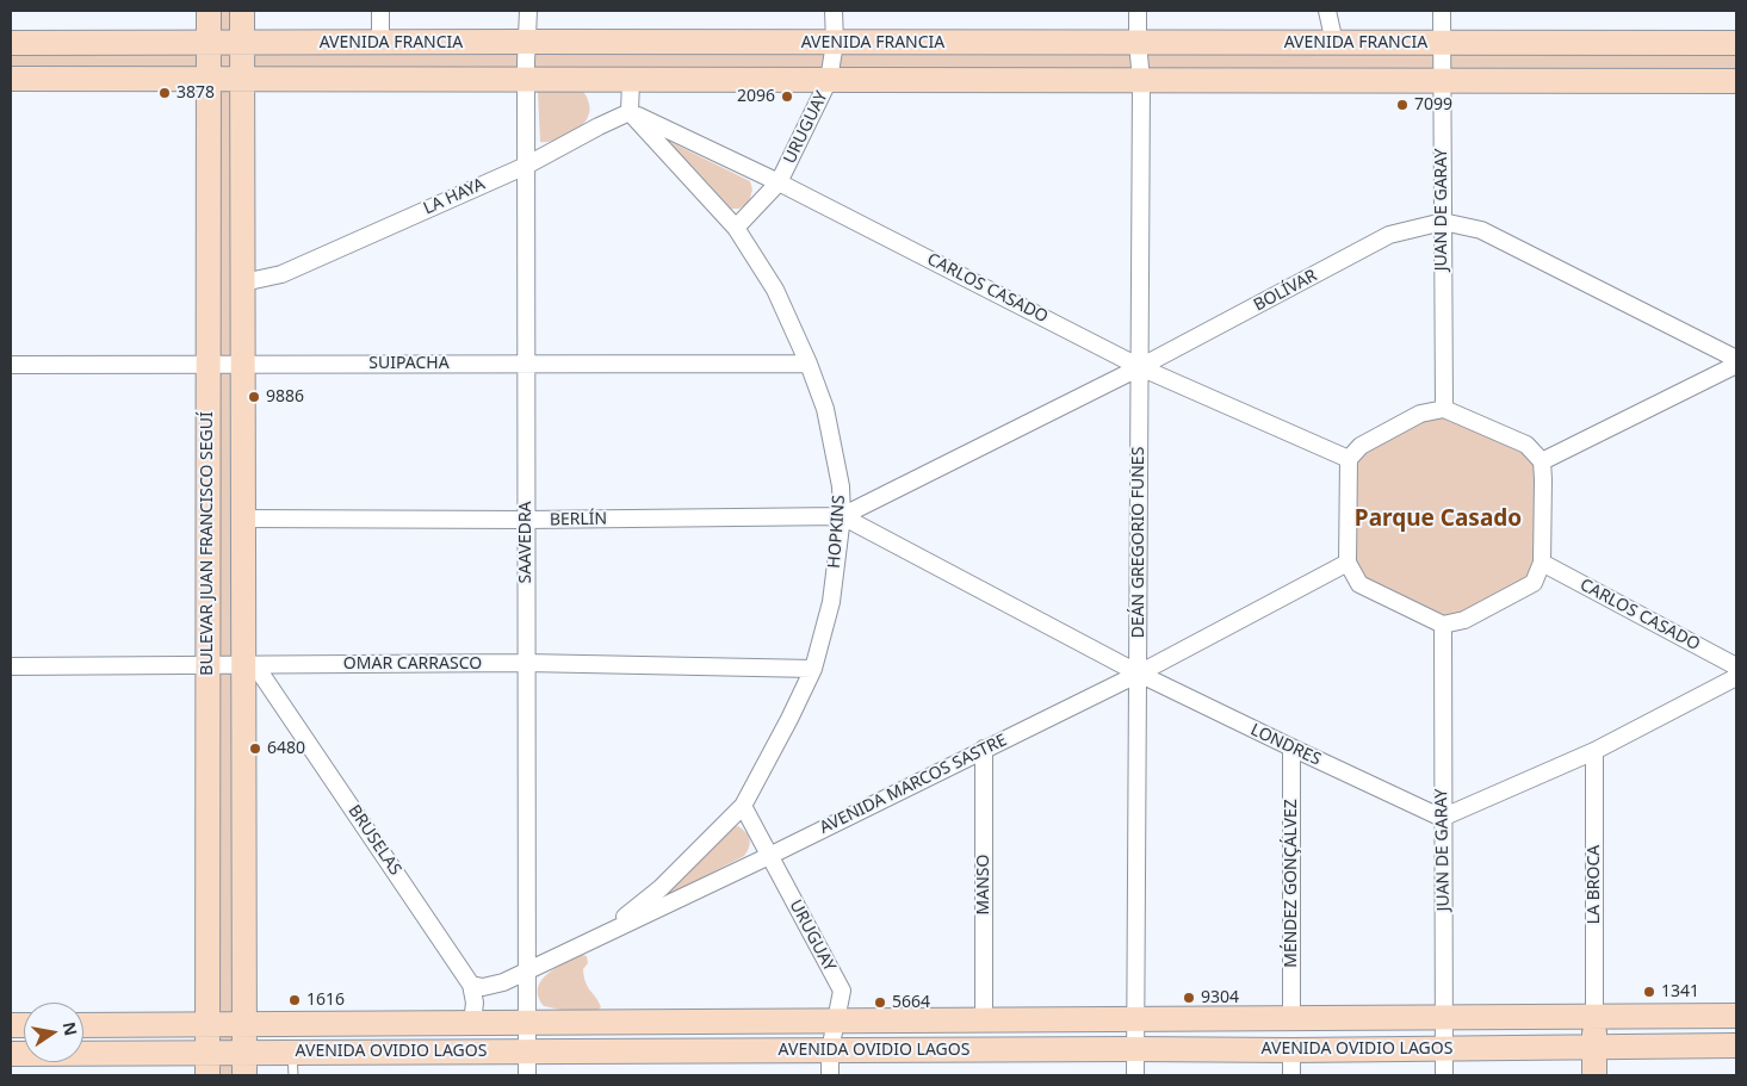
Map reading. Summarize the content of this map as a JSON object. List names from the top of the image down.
{
  "streets": {
    "main road": ["AVENIDA FRANCIA", "BULEVAR JUAN FRANCISCO SEGUÍ", "AVENIDA OVIDIO LAGOS"],
    "street": [
      "URUGUAY",
      "LA HAYA",
      "JUAN DE GARAY",
      "CARLOS CASADO",
      "BOLÍVAR",
      "SUIPACHA",
      "BERLÍN",
      "HOPKINS",
      "SAAVEDRA",
      "DEÁN GREGORIO FUNES",
      "OMAR CARRASCO",
      "LONDRES",
      "AVENIDA MARCOS SASTRE",
      "BRUSELAS",
      "MÉNDEZ GONÇÁLVEZ",
      "MANSO",
      "LA BROCA"
    ]
  },
  "crossings": [
    ["AVENIDA FRANCIA", "URUGUAY"],
    ["AVENIDA FRANCIA", "JUAN DE GARAY"],
    ["AVENIDA FRANCIA", "SAAVEDRA"],
    ["AVENIDA FRANCIA", "DEÁN GREGORIO FUNES"],
    ["AVENIDA FRANCIA", "BULEVAR JUAN FRANCISCO SEGUÍ"],
    ["URUGUAY", "CARLOS CASADO"],
    ["URUGUAY", "HOPKINS"],
    ["URUGUAY", "AVENIDA MARCOS SASTRE"],
    ["URUGUAY", "AVENIDA OVIDIO LAGOS"],
    ["LA HAYA", "CARLOS CASADO"],
    ["LA HAYA", "HOPKINS"],
    ["LA HAYA", "SAAVEDRA"],
    ["JUAN DE GARAY", "CARLOS CASADO"],
    ["JUAN DE GARAY", "BOLÍVAR"],
    ["JUAN DE GARAY", "LONDRES"],
    ["JUAN DE GARAY", "AVENIDA MARCOS SASTRE"],
    ["JUAN DE GARAY", "AVENIDA OVIDIO LAGOS"],
    ["CARLOS CASADO", "BOLÍVAR"],
    ["CARLOS CASADO", "HOPKINS"],
    ["CARLOS CASADO", "DEÁN GREGORIO FUNES"],
    ["CARLOS CASADO", "AVENIDA MARCOS SASTRE"],
    ["BOLÍVAR", "BERLÍN"],
    ["BOLÍVAR", "HOPKINS"],
    ["BOLÍVAR", "DEÁN GREGORIO FUNES"],
    ["BOLÍVAR", "LONDRES"],
    ["SUIPACHA", "HOPKINS"],
    ["SUIPACHA", "SAAVEDRA"],
    ["SUIPACHA", "BULEVAR JUAN FRANCISCO SEGUÍ"],
    ["BERLÍN", "HOPKINS"],
    ["BERLÍN", "SAAVEDRA"],
    ["BERLÍN", "LONDRES"],
    ["HOPKINS", "OMAR CARRASCO"],
    ["HOPKINS", "LONDRES"],
    ["HOPKINS", "AVENIDA MARCOS SASTRE"],
    ["SAAVEDRA", "OMAR CARRASCO"],
    ["SAAVEDRA", "AVENIDA MARCOS SASTRE"],
    ["SAAVEDRA", "AVENIDA OVIDIO LAGOS"],
    ["DEÁN GREGORIO FUNES", "LONDRES"],
    ["DEÁN GREGORIO FUNES", "AVENIDA MARCOS SASTRE"],
    ["DEÁN GREGORIO FUNES", "AVENIDA OVIDIO LAGOS"],
    ["BULEVAR JUAN FRANCISCO SEGUÍ", "OMAR CARRASCO"],
    ["BULEVAR JUAN FRANCISCO SEGUÍ", "AVENIDA OVIDIO LAGOS"],
    ["OMAR CARRASCO", "BRUSELAS"],
    ["LONDRES", "AVENIDA MARCOS SASTRE"],
    ["LONDRES", "MÉNDEZ GONÇÁLVEZ"],
    ["AVENIDA MARCOS SASTRE", "BRUSELAS"],
    ["AVENIDA MARCOS SASTRE", "MANSO"],
    ["BRUSELAS", "AVENIDA OVIDIO LAGOS"],
    ["MÉNDEZ GONÇÁLVEZ", "AVENIDA OVIDIO LAGOS"],
    ["MANSO", "AVENIDA OVIDIO LAGOS"],
    ["LA BROCA", "AVENIDA OVIDIO LAGOS"]
  ],
  "districts": ["Parque Casado"],
  "places": [
    "3878",
    "2096",
    "7099",
    "9886",
    "6480",
    "1341",
    "9304",
    "1616",
    "5664"
  ],
  "north": "right"
}
